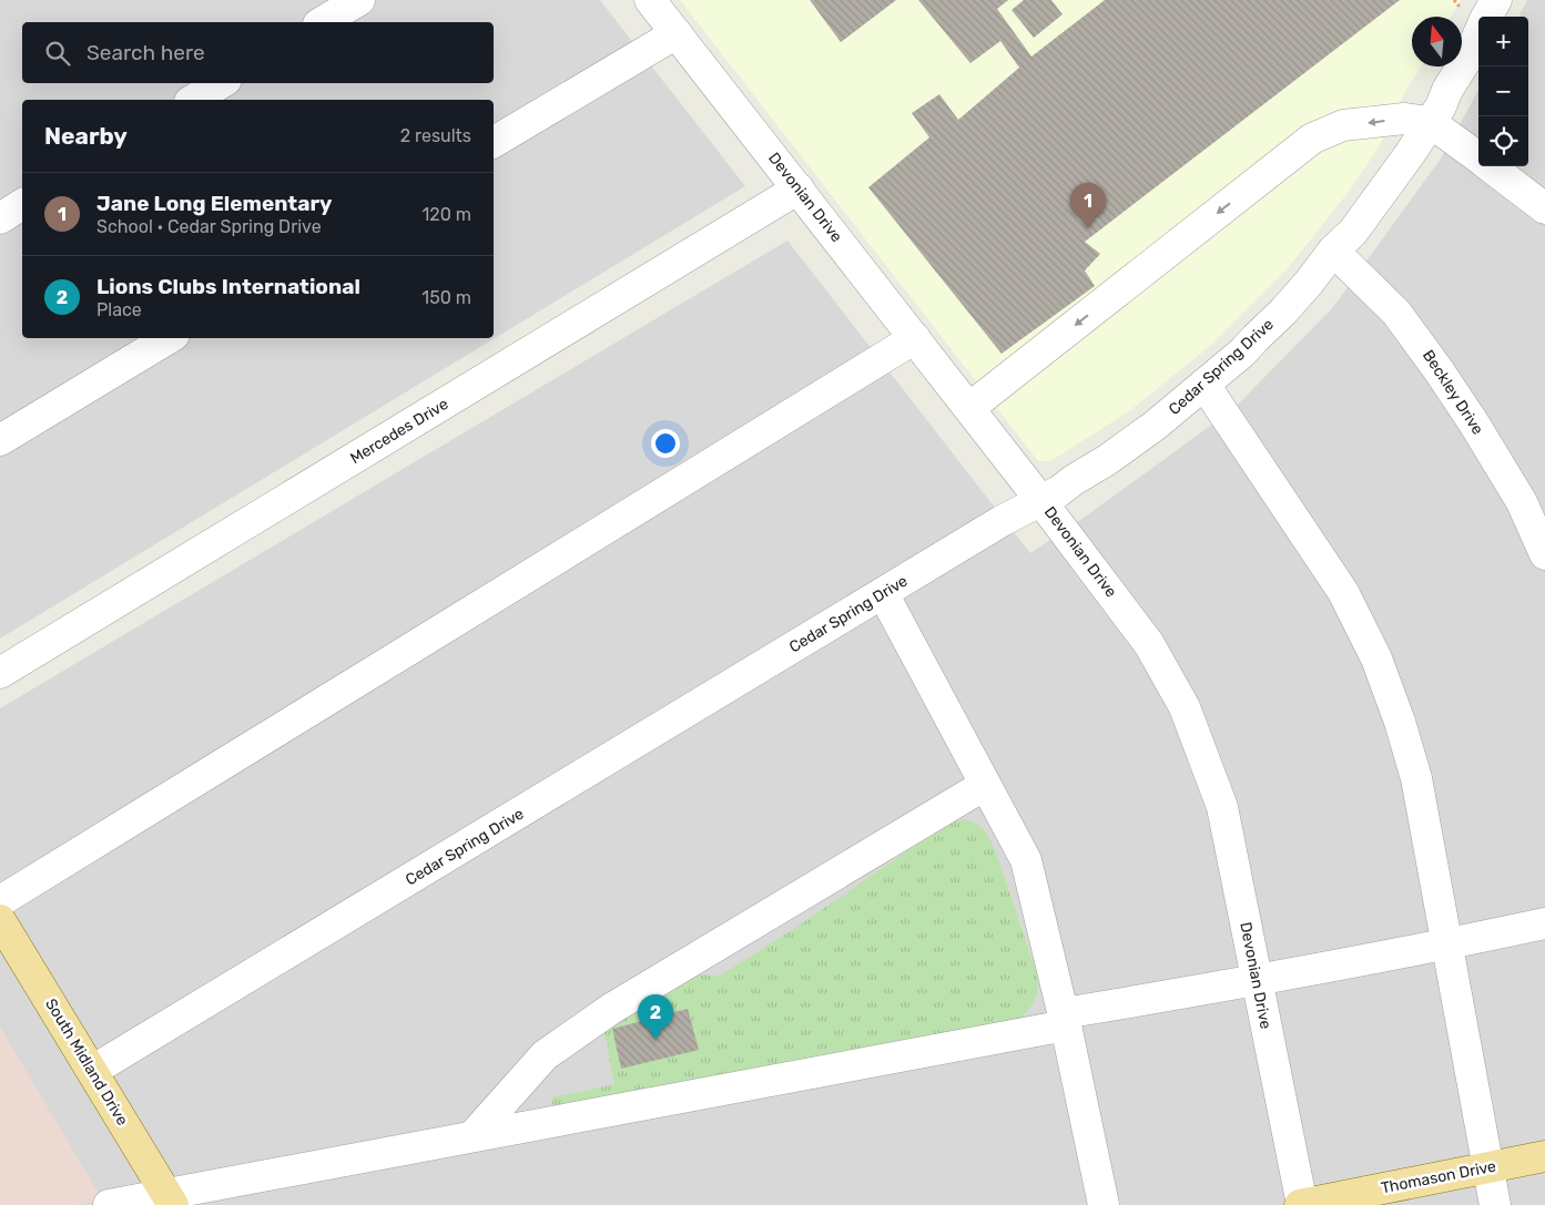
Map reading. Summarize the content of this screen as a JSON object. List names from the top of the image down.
{
  "streets": {
    "main road": ["South Midland Drive", "Thomason Drive"],
    "street": [
      "Devonian Drive",
      "Cedar Spring Drive",
      "Beckley Drive",
      "Mercedes Drive"
    ]
  },
  "crossings": [
    ["Devonian Drive", "Cedar Spring Drive"],
    ["Devonian Drive", "Mercedes Drive"],
    ["Devonian Drive", "Thomason Drive"],
    ["Cedar Spring Drive", "Beckley Drive"],
    ["Cedar Spring Drive", "South Midland Drive"]
  ],
  "north": "top",
  "page": {
    "map_buttons": ["+", "−"],
    "search": "Search here",
    "heading": ["Nearby", "2 results"],
    "list": [
      {
        "mark": "1",
        "name": "Jane Long Elementary",
        "note": "School · Cedar Spring Drive",
        "value": "120 m"
      },
      {
        "mark": "2",
        "name": "Lions Clubs International",
        "note": "Place",
        "value": "150 m"
      }
    ],
    "pins": ["1", "2"]
  }
}
